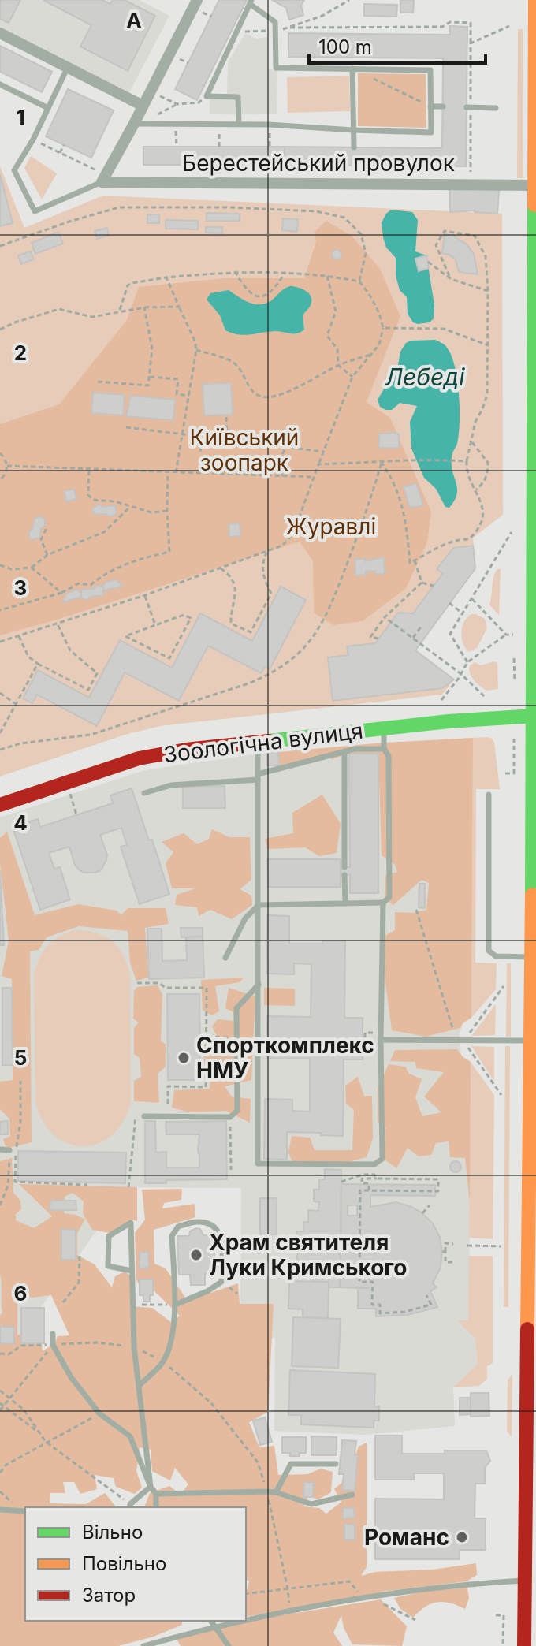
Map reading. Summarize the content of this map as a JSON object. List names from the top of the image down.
{
  "streets": {
    "main road": ["Зоологічна вулиця"],
    "street": ["Берестейський провулок"]
  },
  "water": ["Лебеді"],
  "parks": ["Київський зоопарк", "Журавлі"],
  "places": ["Спорткомплекс НМУ", "Храм святителя Луки Кримського", "Романс"],
  "legend": ["Вільно", "Повільно", "Затор"],
  "scale_bar": "100 m",
  "grid": {
    "columns": ["A"],
    "rows": [
      "1",
      "2",
      "3",
      "4",
      "5",
      "6"
    ]
  }
}
